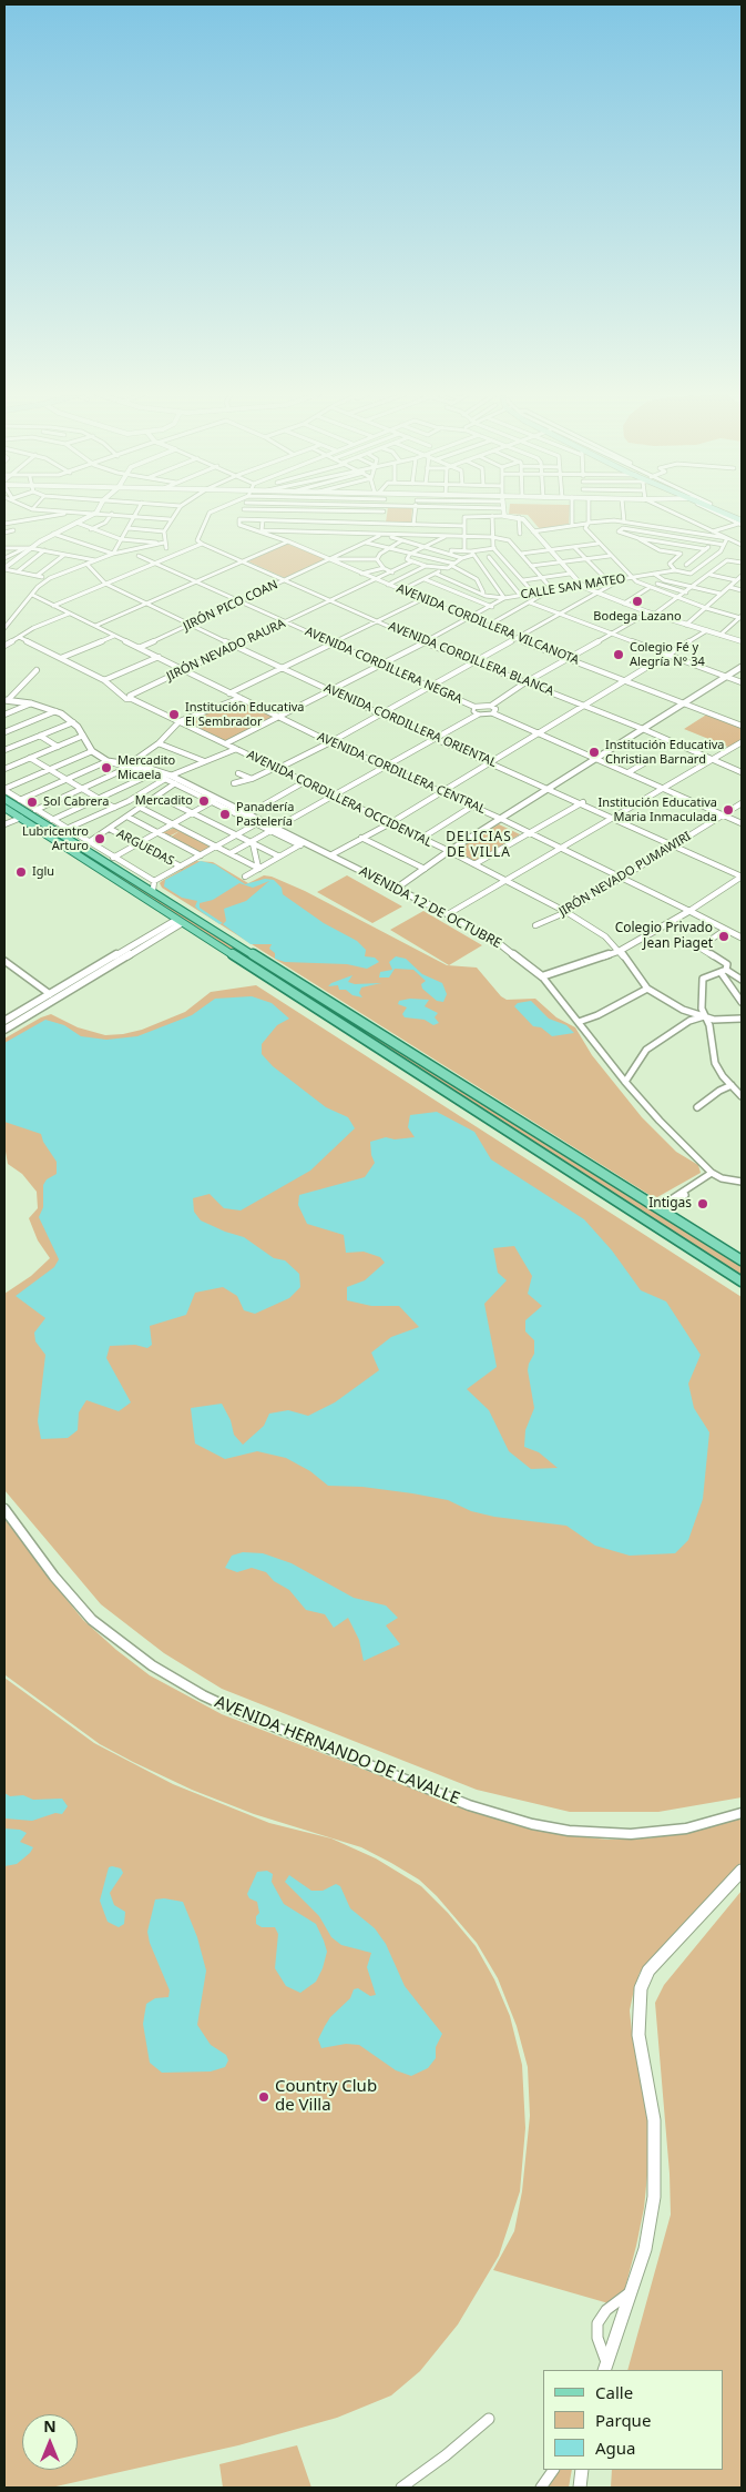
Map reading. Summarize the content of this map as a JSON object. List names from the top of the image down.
{
  "streets": {
    "street": [
      "CALLE SAN MATEO",
      "JIRÓN PICO COAN",
      "AVENIDA CORDILLERA VILCANOTA",
      "JIRÓN NEVADO RAURA",
      "AVENIDA CORDILLERA BLANCA",
      "AVENIDA CORDILLERA NEGRA",
      "AVENIDA CORDILLERA ORIENTAL",
      "AVENIDA CORDILLERA CENTRAL",
      "AVENIDA CORDILLERA OCCIDENTAL",
      "ARGUEDAS",
      "JIRÓN NEVADO PUMAWIRI",
      "AVENIDA 12 DE OCTUBRE",
      "AVENIDA HERNANDO DE LAVALLE"
    ]
  },
  "crossings": [
    ["JIRÓN PICO COAN", "AVENIDA CORDILLERA VILCANOTA"],
    ["JIRÓN PICO COAN", "AVENIDA CORDILLERA BLANCA"],
    ["JIRÓN PICO COAN", "AVENIDA CORDILLERA NEGRA"],
    ["JIRÓN PICO COAN", "AVENIDA CORDILLERA ORIENTAL"],
    ["JIRÓN PICO COAN", "AVENIDA CORDILLERA CENTRAL"],
    ["AVENIDA CORDILLERA VILCANOTA", "JIRÓN NEVADO RAURA"],
    ["JIRÓN NEVADO RAURA", "AVENIDA CORDILLERA BLANCA"],
    ["JIRÓN NEVADO RAURA", "AVENIDA CORDILLERA NEGRA"],
    ["JIRÓN NEVADO RAURA", "AVENIDA CORDILLERA ORIENTAL"],
    ["JIRÓN NEVADO RAURA", "AVENIDA CORDILLERA CENTRAL"],
    ["JIRÓN NEVADO RAURA", "AVENIDA CORDILLERA OCCIDENTAL"],
    ["AVENIDA CORDILLERA ORIENTAL", "JIRÓN NEVADO PUMAWIRI"],
    ["AVENIDA CORDILLERA CENTRAL", "JIRÓN NEVADO PUMAWIRI"],
    ["AVENIDA CORDILLERA OCCIDENTAL", "JIRÓN NEVADO PUMAWIRI"]
  ],
  "districts": ["DELICIAS DE VILLA"],
  "places": [
    "Bodega Lazano",
    "Colegio Fé y Alegría N° 34",
    "Institución Educativa El Sembrador",
    "Institución Educativa Christian Barnard",
    "Mercadito Micaela",
    "Mercadito",
    "Sol Cabrera",
    "Institución Educativa Maria Inmaculada",
    "Panadería Pastelería",
    "Lubricentro Arturo",
    "Iglu",
    "Colegio Privado Jean Piaget",
    "Intigas",
    "Country Club de Villa"
  ],
  "legend": ["Calle", "Parque", "Agua"],
  "north": "top"
}
